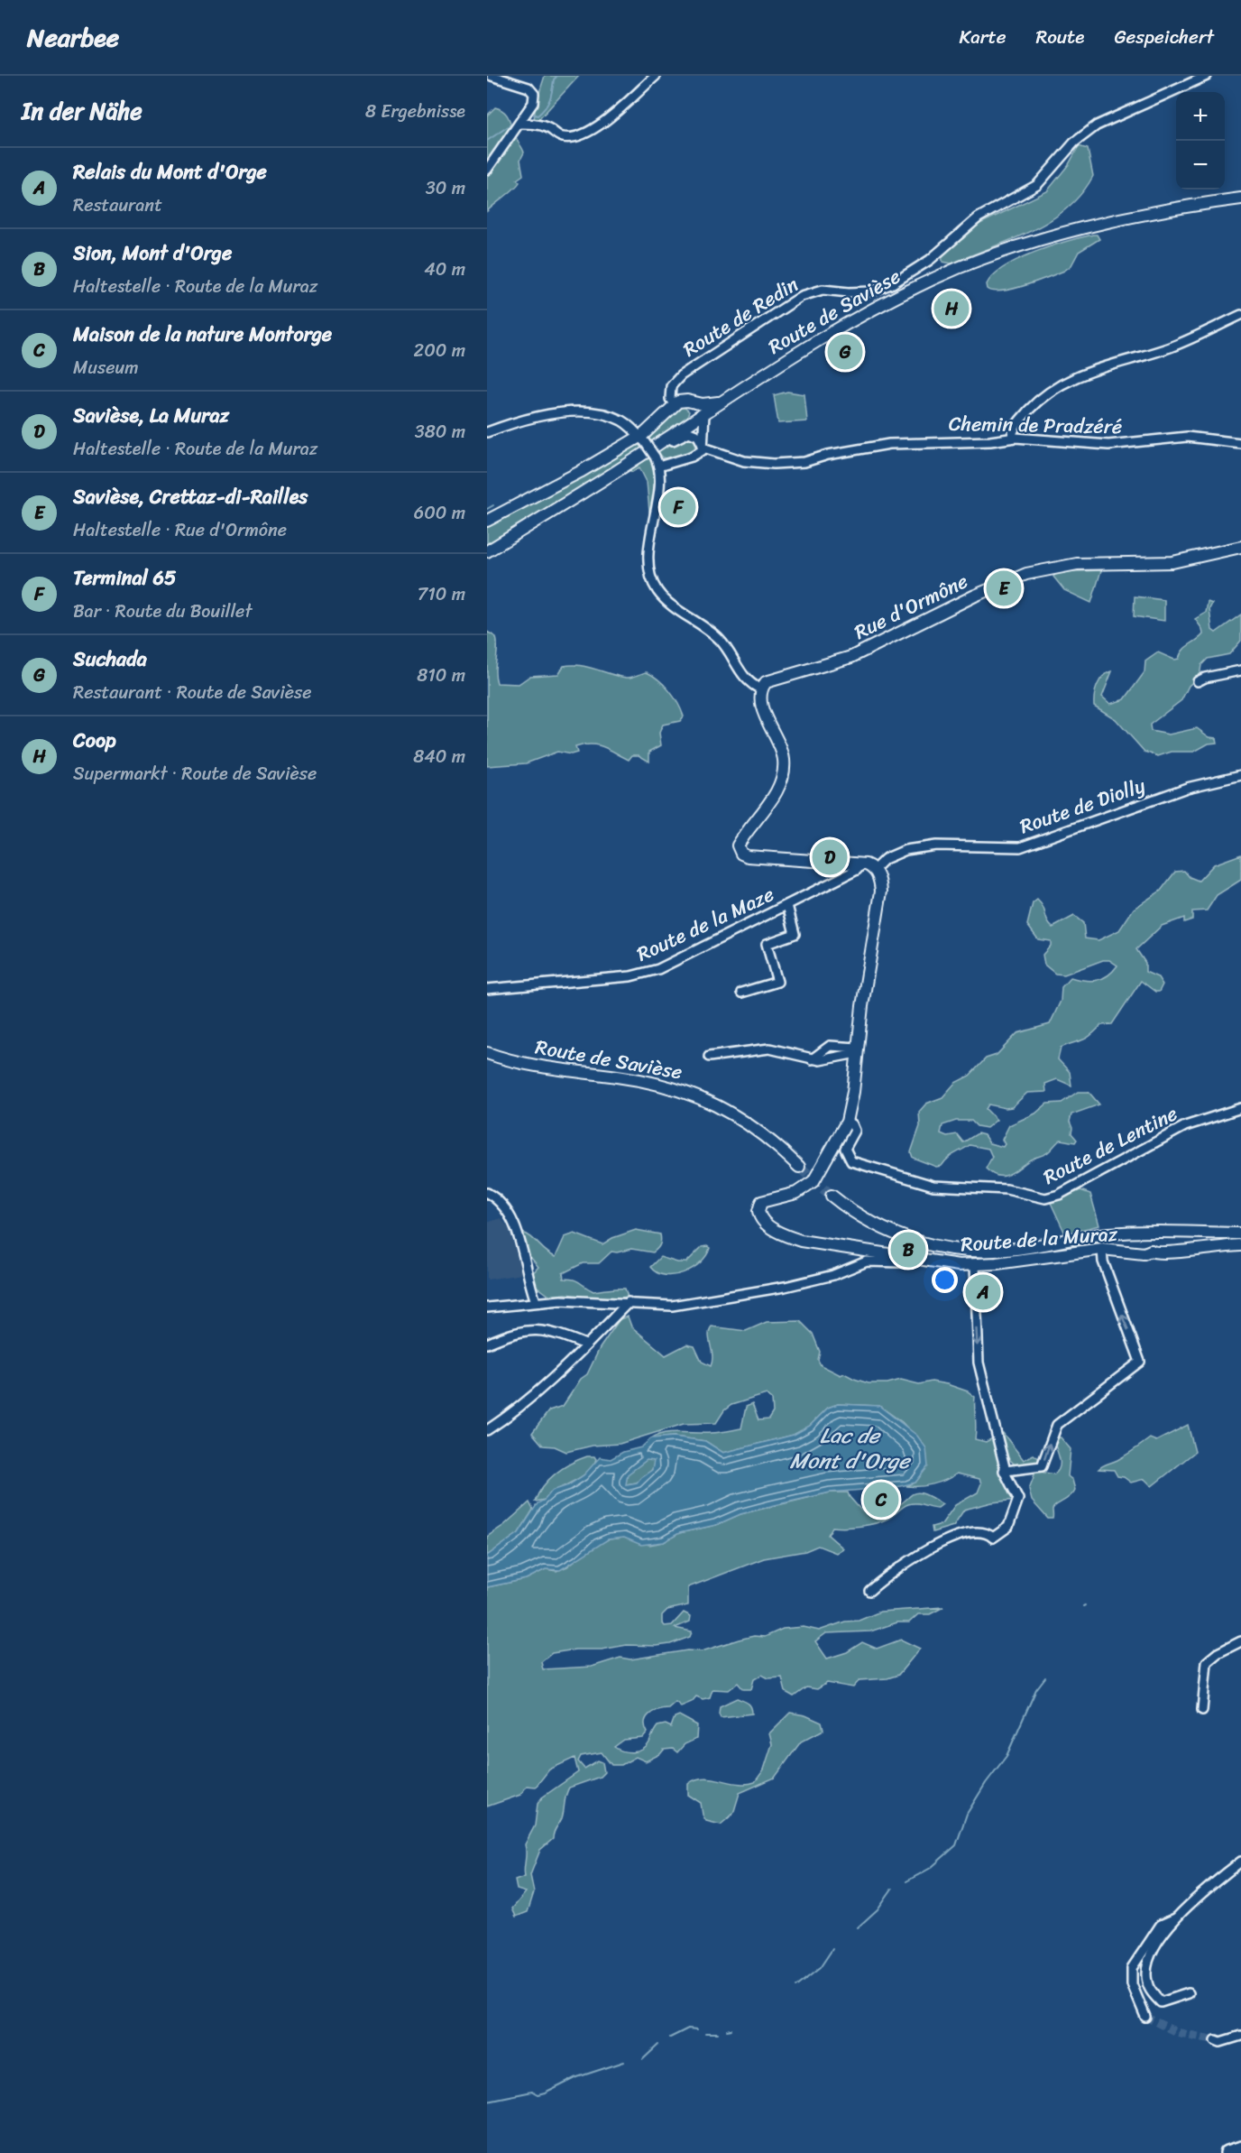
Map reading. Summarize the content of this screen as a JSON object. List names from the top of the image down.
{
  "streets": {
    "street": [
      "Route de Savièse",
      "Route de Redin",
      "Chemin de Pradzéré",
      "Rue d'Ormône",
      "Route de Diolly",
      "Route de la Maze",
      "Route de Lentine",
      "Route de la Muraz"
    ]
  },
  "crossings": [
    ["Route de Savièse", "Chemin de Pradzéré"],
    ["Route de Diolly", "Route de la Muraz"],
    ["Route de Lentine", "Route de la Muraz"]
  ],
  "water": ["Lac de Mont d'Orge"],
  "page": {
    "header": "Nearbee",
    "nav": ["Karte", "Route", "Gespeichert"],
    "heading": ["In der Nähe", "8 Ergebnisse"],
    "map_buttons": ["+", "−"],
    "list": [
      {
        "mark": "A",
        "name": "Relais du Mont d'Orge",
        "note": "Restaurant",
        "value": "30 m"
      },
      {
        "mark": "B",
        "name": "Sion, Mont d'Orge",
        "note": "Haltestelle · Route de la Muraz",
        "value": "40 m"
      },
      {
        "mark": "C",
        "name": "Maison de la nature Montorge",
        "note": "Museum",
        "value": "200 m"
      },
      {
        "mark": "D",
        "name": "Savièse, La Muraz",
        "note": "Haltestelle · Route de la Muraz",
        "value": "380 m"
      },
      {
        "mark": "E",
        "name": "Savièse, Crettaz-di-Railles",
        "note": "Haltestelle · Rue d'Ormône",
        "value": "600 m"
      },
      {
        "mark": "F",
        "name": "Terminal 65",
        "note": "Bar · Route du Bouillet",
        "value": "710 m"
      },
      {
        "mark": "G",
        "name": "Suchada",
        "note": "Restaurant · Route de Savièse",
        "value": "810 m"
      },
      {
        "mark": "H",
        "name": "Coop",
        "note": "Supermarkt · Route de Savièse",
        "value": "840 m"
      }
    ],
    "pins": [
      "H",
      "G",
      "F",
      "E",
      "D",
      "B",
      "A",
      "C"
    ]
  }
}
